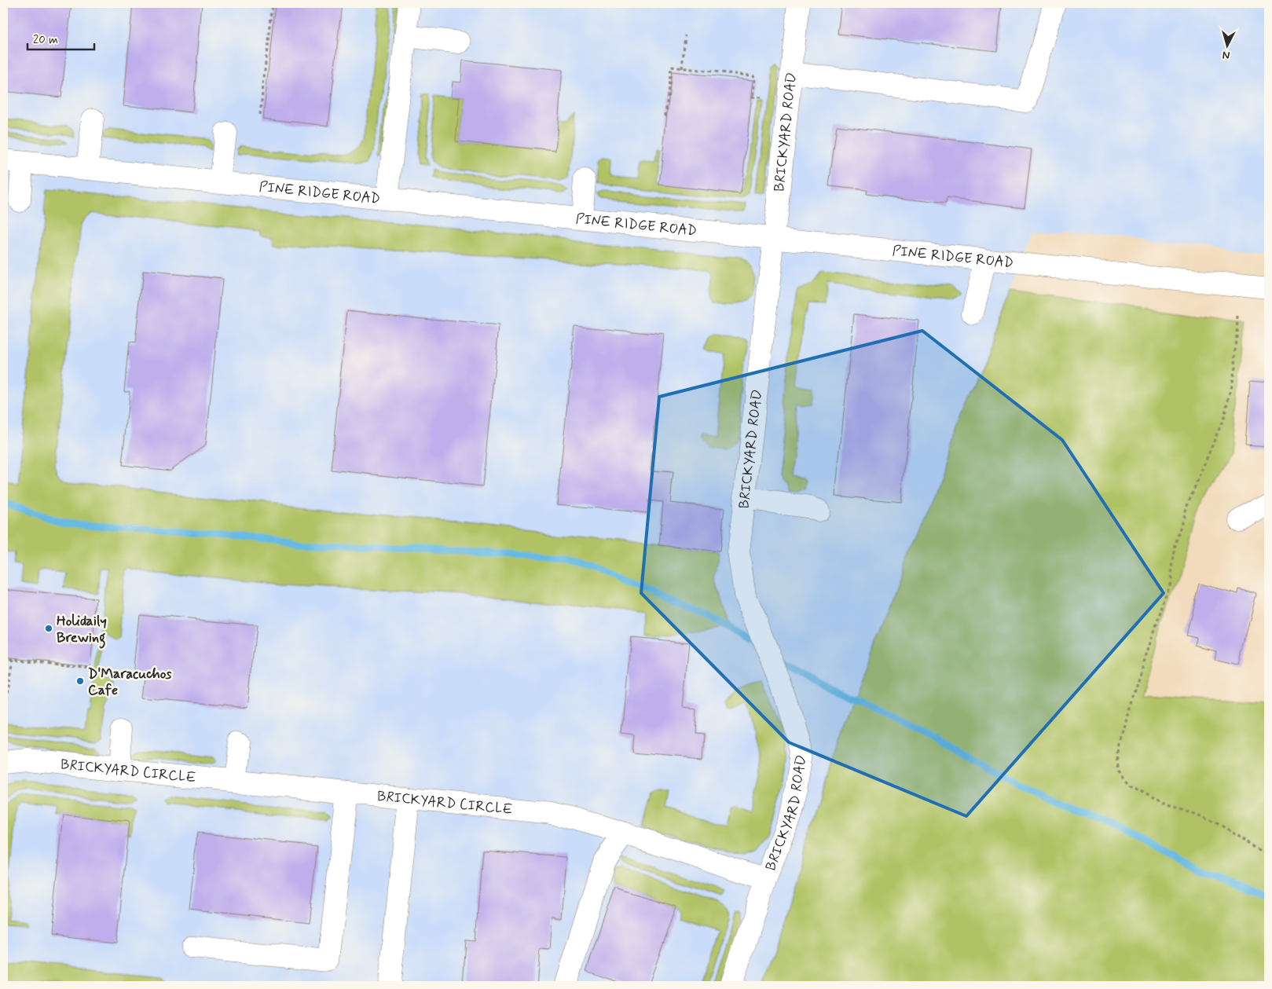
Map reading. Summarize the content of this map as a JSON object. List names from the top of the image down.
{
  "streets": {
    "street": ["BRICKYARD ROAD", "PINE RIDGE ROAD", "BRICKYARD CIRCLE"]
  },
  "crossings": [
    ["BRICKYARD ROAD", "PINE RIDGE ROAD"],
    ["BRICKYARD ROAD", "BRICKYARD CIRCLE"]
  ],
  "places": ["Holidaily Brewing", "D'Maracuchos Cafe"],
  "scale_bar": "20 m",
  "north": "bottom"
}
